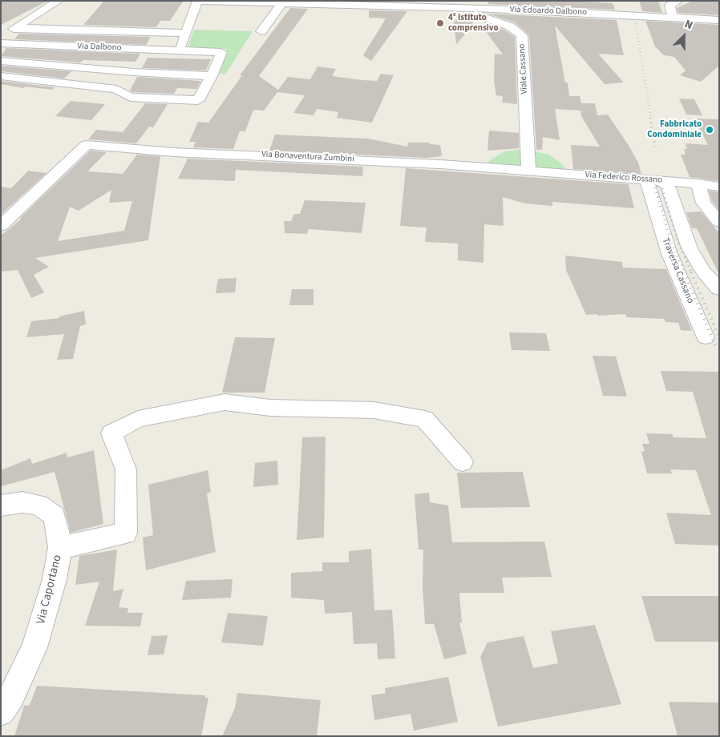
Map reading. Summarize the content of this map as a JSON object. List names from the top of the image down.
{
  "streets": {
    "street": [
      "Via Edoardo Dalbono",
      "Via Dalbono",
      "Viale Cassano",
      "Via Bonaventura Zumbini",
      "Via Federico Rossano",
      "Traversa Cassano",
      "Via Caportano"
    ]
  },
  "crossings": [
    ["Via Edoardo Dalbono", "Viale Cassano"],
    ["Viale Cassano", "Via Bonaventura Zumbini"],
    ["Viale Cassano", "Via Federico Rossano"],
    ["Via Bonaventura Zumbini", "Via Federico Rossano"],
    ["Via Federico Rossano", "Traversa Cassano"]
  ],
  "places": ["4° Istituto comprensivo", "Fabbricato Condominiale"],
  "north": "top right"
}
